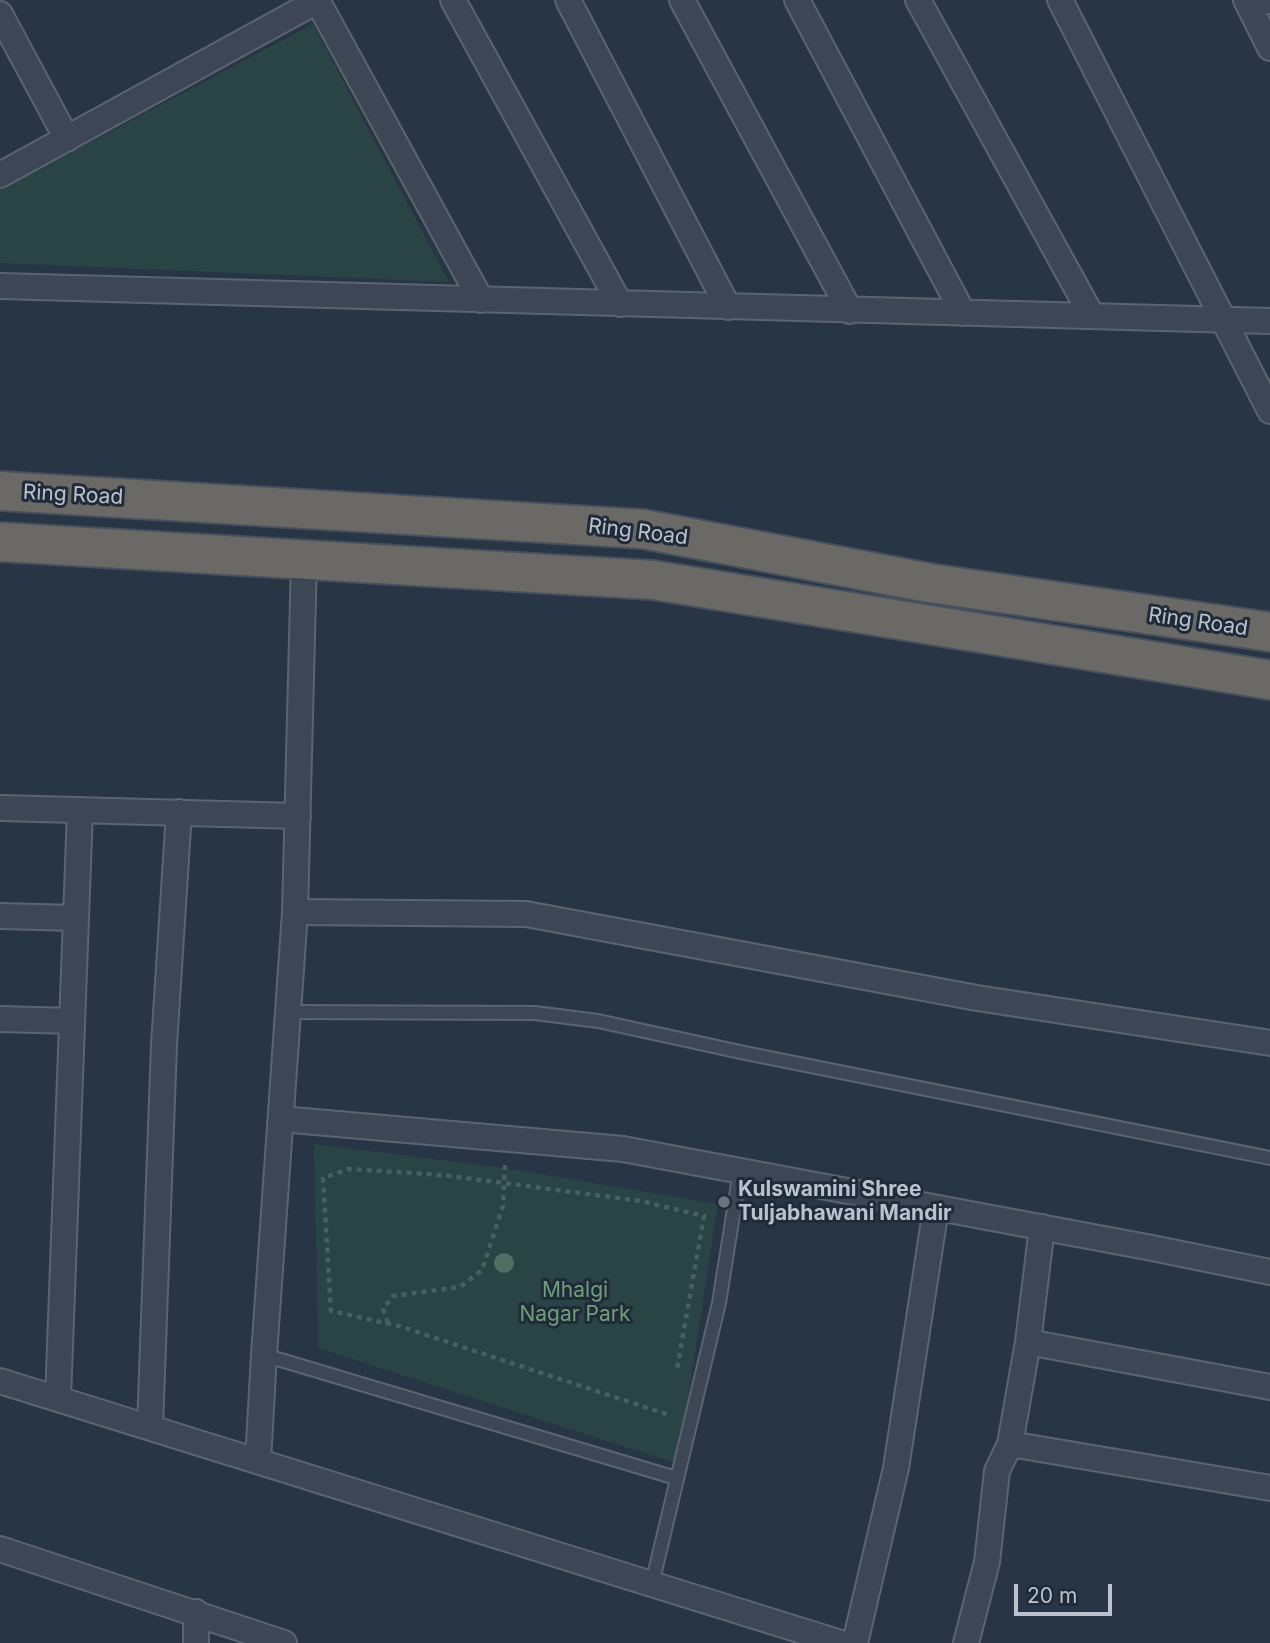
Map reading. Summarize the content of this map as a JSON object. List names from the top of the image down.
{
  "streets": {
    "highway": ["Ring Road"]
  },
  "parks": ["Mhalgi Nagar Park"],
  "places": ["Kulswamini Shree Tuljabhawani Mandir"],
  "scale_bar": "20 m"
}
